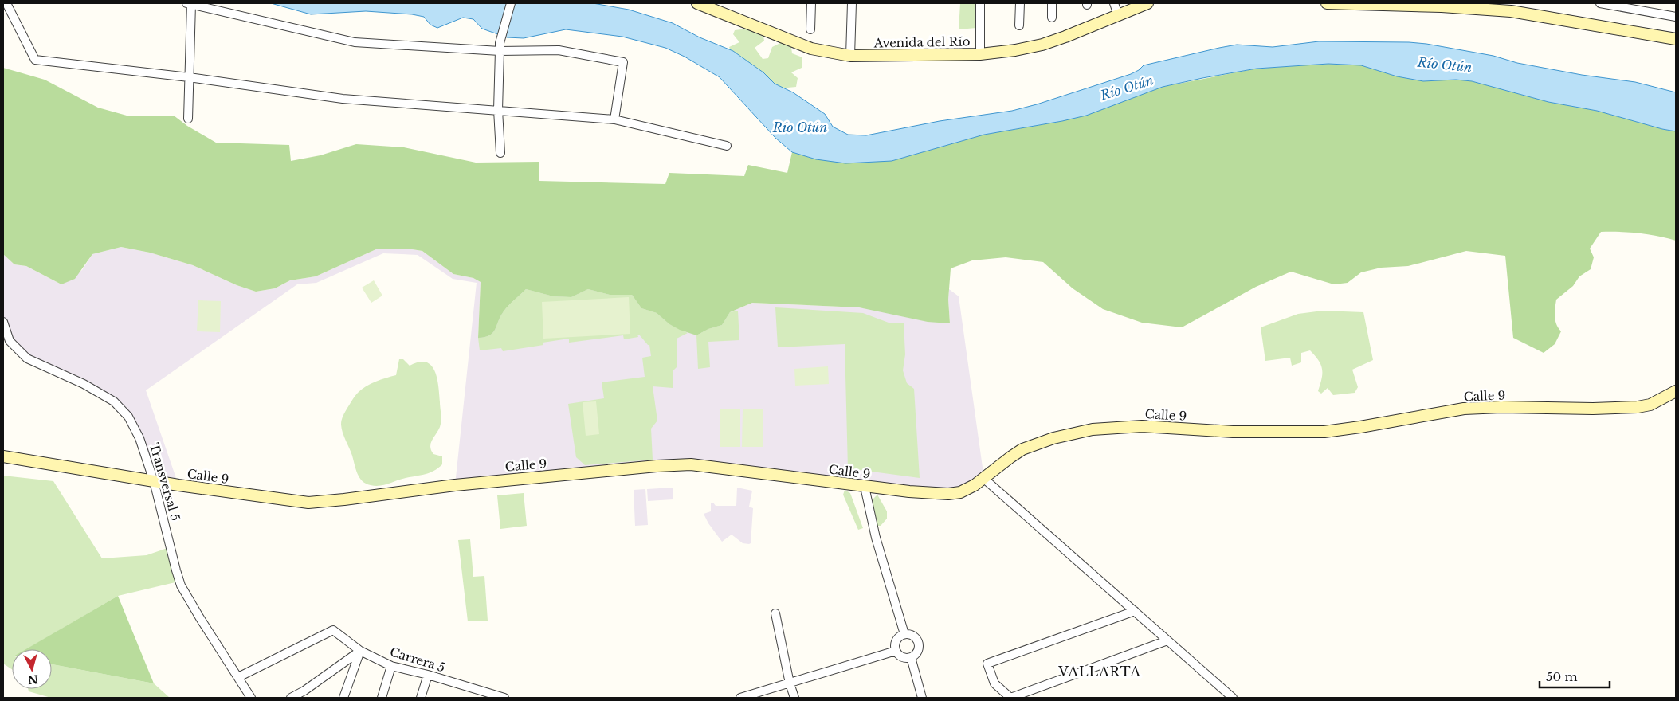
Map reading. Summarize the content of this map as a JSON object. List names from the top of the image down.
{
  "streets": {
    "main road": ["Avenida del Río", "Calle 9"],
    "street": ["Transversal 5", "Carrera 5"]
  },
  "crossings": [
    ["Calle 9", "Transversal 5"],
    ["Transversal 5", "Carrera 5"]
  ],
  "districts": ["VALLARTA"],
  "water": ["Río Otún"],
  "scale_bar": "50 m",
  "north": "bottom"
}
